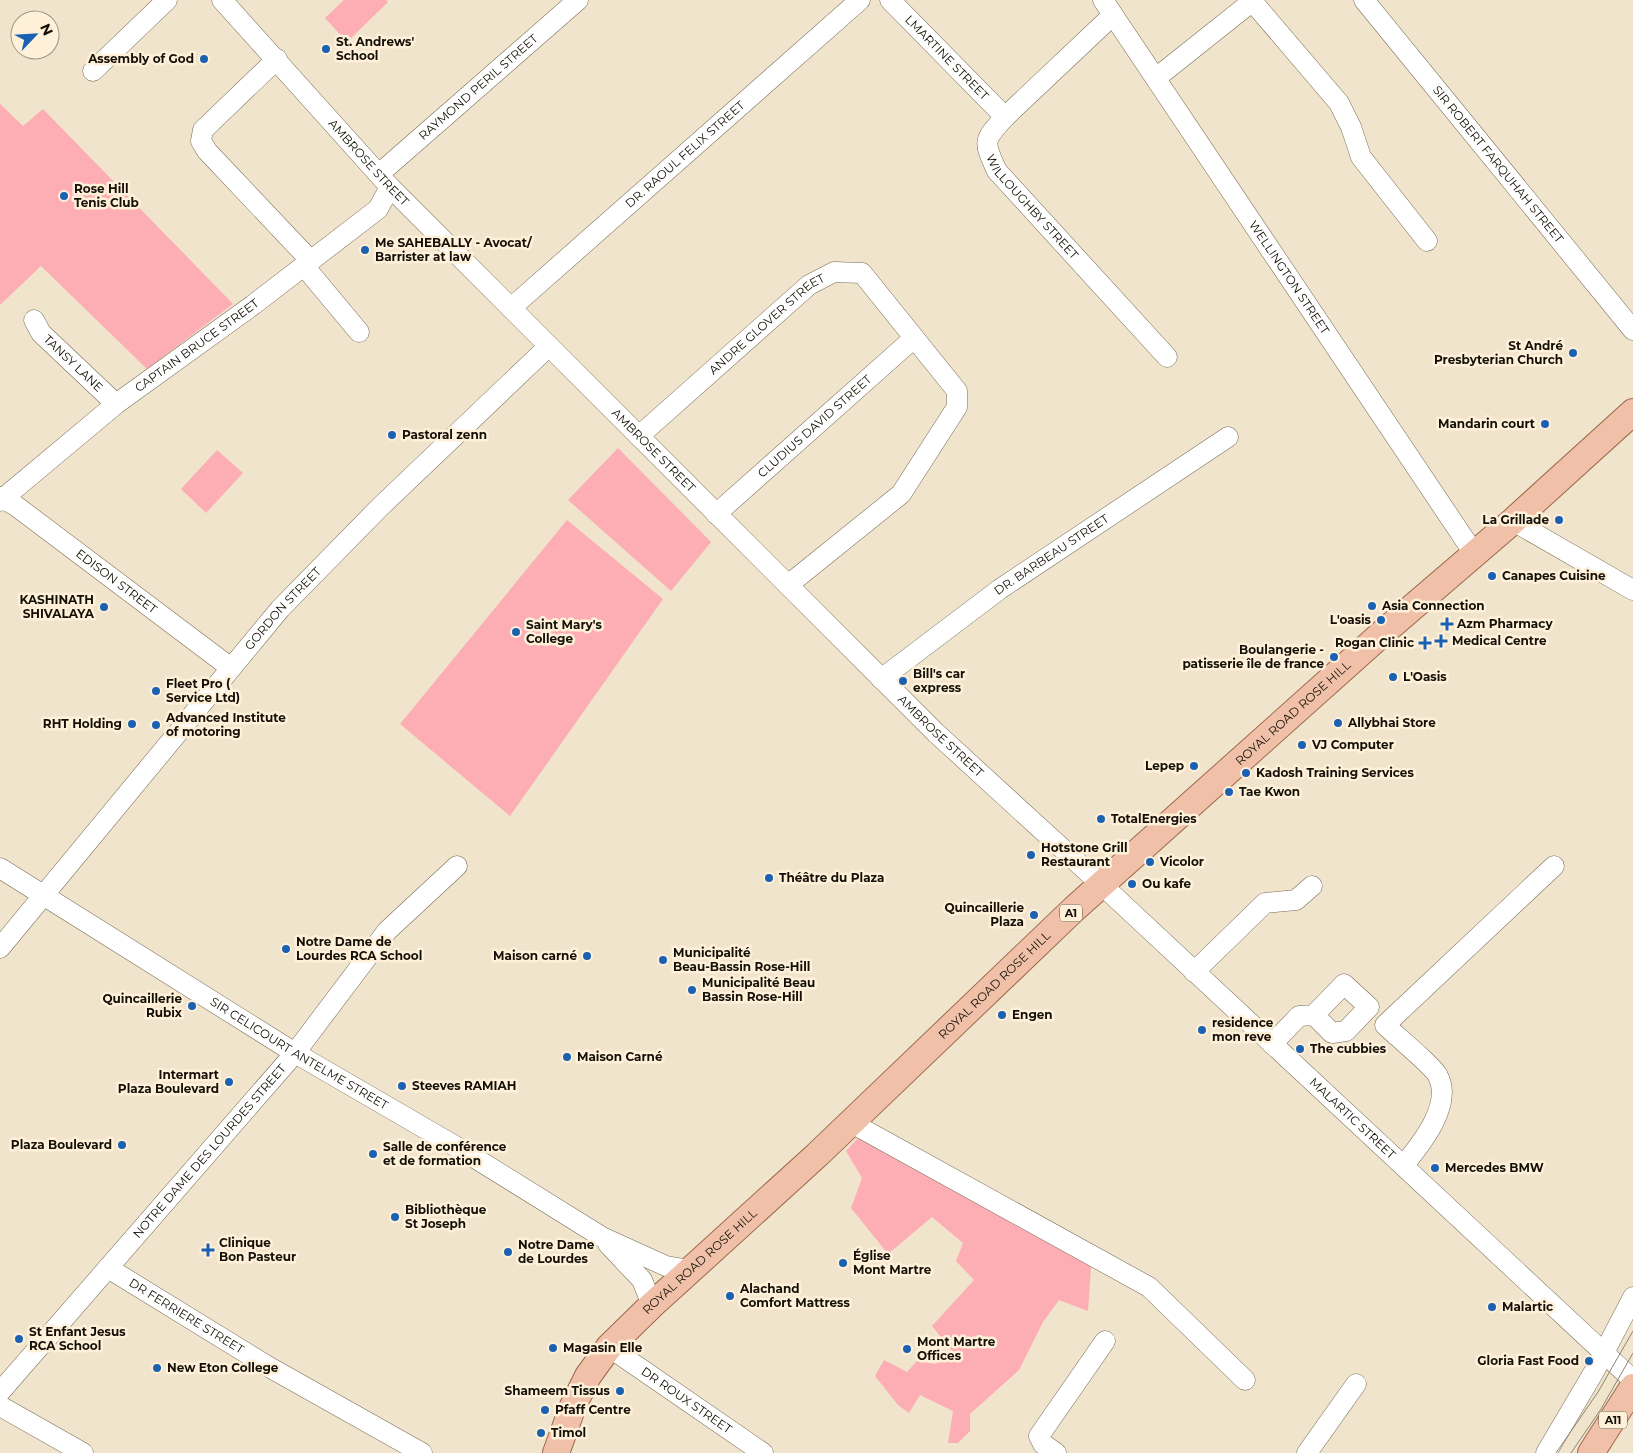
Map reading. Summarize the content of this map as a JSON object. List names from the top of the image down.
{
  "streets": {
    "main road": ["ROYAL ROAD ROSE HILL", "A1", "A11"],
    "street": [
      "LMARTINE STREET",
      "RAYMOND PERIL STREET",
      "DR. RAOUL FELIX STREET",
      "AMBROSE STREET",
      "SIR ROBERT FARQUHAH STREET",
      "WILLOUGHBY STREET",
      "WELLINGTON STREET",
      "ANDRE GLOVER STREET",
      "CAPTAIN BRUCE STREET",
      "TANSY LANE",
      "CLUDIUS DAVID STREET",
      "DR. BARBEAU STREET",
      "EDISON STREET",
      "GORDON STREET",
      "SIR CELICOURT ANTELME STREET",
      "MALARTIC STREET",
      "NOTRE DAME DES LOURDES STREET",
      "DR FERRIERE STREET",
      "DR ROUX STREET"
    ]
  },
  "crossings": [
    ["LMARTINE STREET", "WILLOUGHBY STREET"],
    ["RAYMOND PERIL STREET", "AMBROSE STREET"],
    ["RAYMOND PERIL STREET", "CAPTAIN BRUCE STREET"],
    ["DR. RAOUL FELIX STREET", "AMBROSE STREET"],
    ["AMBROSE STREET", "ANDRE GLOVER STREET"],
    ["AMBROSE STREET", "CAPTAIN BRUCE STREET"],
    ["AMBROSE STREET", "CLUDIUS DAVID STREET"],
    ["AMBROSE STREET", "DR. BARBEAU STREET"],
    ["AMBROSE STREET", "GORDON STREET"],
    ["AMBROSE STREET", "ROYAL ROAD ROSE HILL"],
    ["AMBROSE STREET", "MALARTIC STREET"],
    ["WILLOUGHBY STREET", "WELLINGTON STREET"],
    ["WELLINGTON STREET", "ROYAL ROAD ROSE HILL"],
    ["ANDRE GLOVER STREET", "CLUDIUS DAVID STREET"],
    ["CAPTAIN BRUCE STREET", "TANSY LANE"],
    ["CAPTAIN BRUCE STREET", "EDISON STREET"],
    ["EDISON STREET", "GORDON STREET"],
    ["GORDON STREET", "SIR CELICOURT ANTELME STREET"],
    ["ROYAL ROAD ROSE HILL", "SIR CELICOURT ANTELME STREET"],
    ["ROYAL ROAD ROSE HILL", "MALARTIC STREET"],
    ["ROYAL ROAD ROSE HILL", "DR ROUX STREET"],
    ["SIR CELICOURT ANTELME STREET", "NOTRE DAME DES LOURDES STREET"],
    ["NOTRE DAME DES LOURDES STREET", "DR FERRIERE STREET"]
  ],
  "places": {
    "other": [
      "St. Andrews' School",
      "Assembly of God",
      "Rose Hill Tenis Club",
      "Me SAHEBALLY - Avocat/ Barrister at law",
      "St André Presbyterian Church",
      "Mandarin court",
      "Pastoral zenn",
      "La Grillade",
      "Canapes Cuisine",
      "Asia Connection",
      "KASHINATH SHIVALAYA",
      "L'oasis",
      "Saint Mary's College",
      "Boulangerie - patisserie île de france",
      "L'Oasis",
      "Bill's car express",
      "Fleet Pro ( Service Ltd)",
      "Allybhai Store",
      "RHT Holding",
      "Advanced Institute of motoring",
      "VJ Computer",
      "Lepep",
      "Kadosh Training Services",
      "Tae Kwon",
      "TotalEnergies",
      "Hotstone Grill Restaurant",
      "Vicolor",
      "Théâtre du Plaza",
      "Ou kafe",
      "Quincaillerie Plaza",
      "Notre Dame de Lourdes RCA School",
      "Maison carné",
      "Municipalité Beau-Bassin Rose-Hill",
      "Municipalité Beau Bassin Rose-Hill",
      "Quincaillerie Rubix",
      "Engen",
      "residence mon reve",
      "The cubbies",
      "Maison Carné",
      "Intermart Plaza Boulevard",
      "Steeves RAMIAH",
      "Plaza Boulevard",
      "Salle de conférence et de formation",
      "Mercedes BMW",
      "Bibliothèque St Joseph",
      "Notre Dame de Lourdes",
      "Église Mont Martre",
      "Alachand Comfort Mattress",
      "Malartic",
      "St Enfant Jesus RCA School",
      "Magasin Elle",
      "Mont Martre Offices",
      "Gloria Fast Food",
      "New Eton College",
      "Shameem Tissus",
      "Pfaff Centre",
      "Timol"
    ],
    "health": [
      "Azm Pharmacy",
      "Medical Centre",
      "Rogan Clinic",
      "Clinique Bon Pasteur"
    ]
  },
  "north": "top right"
}
